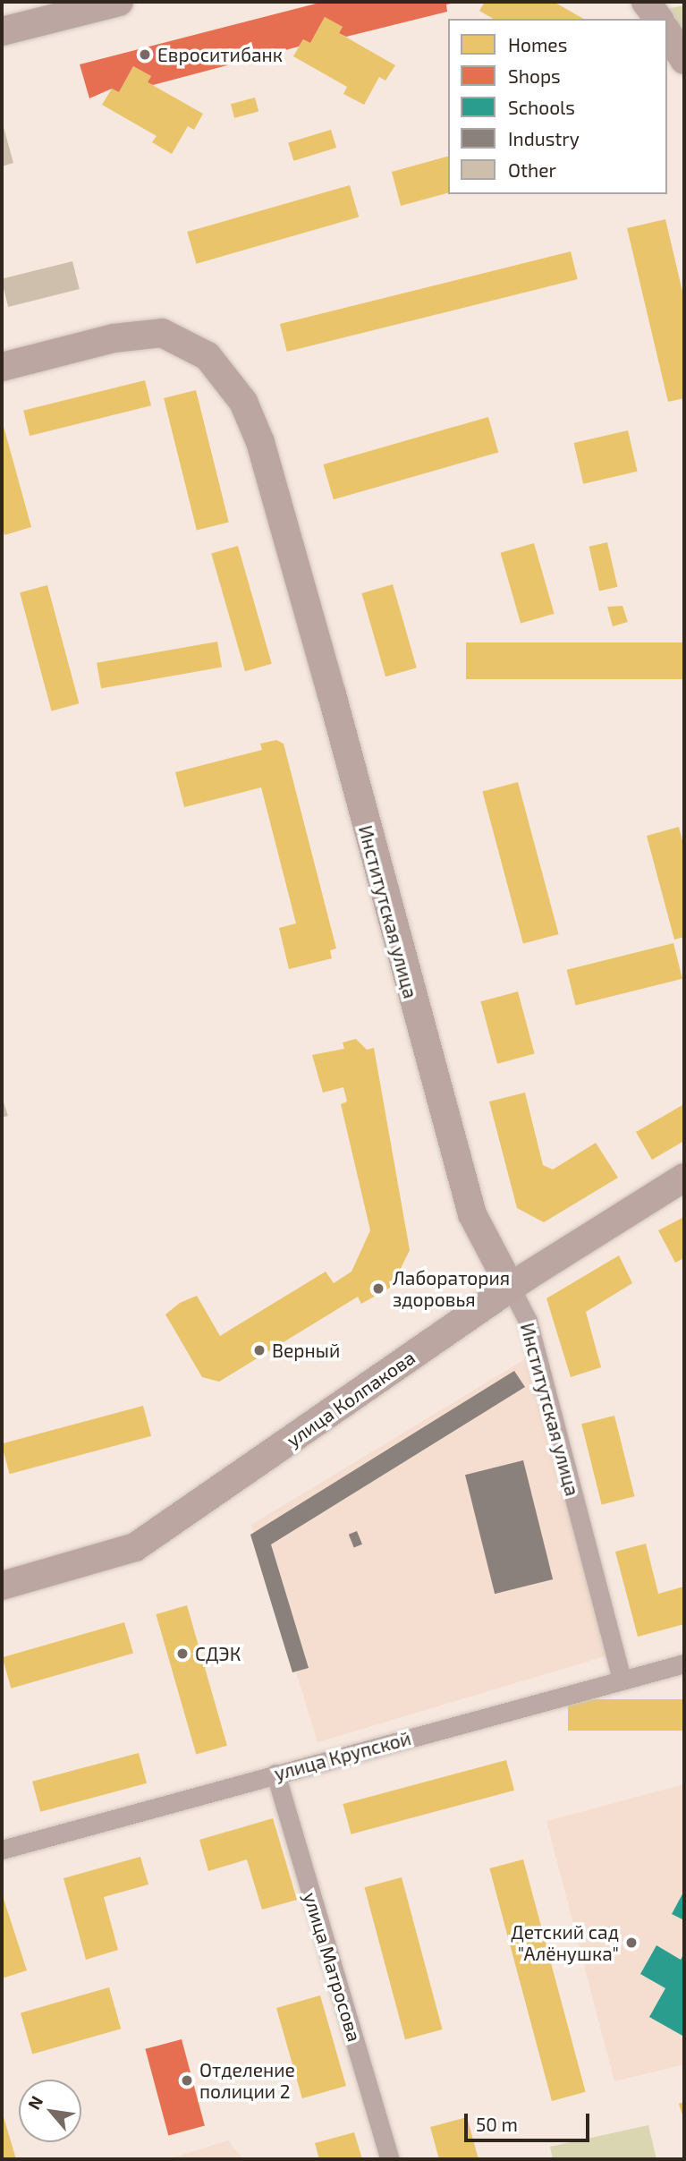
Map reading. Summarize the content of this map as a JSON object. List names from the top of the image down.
{
  "streets": {
    "street": [
      "Институтская улица",
      "улица Колпакова",
      "улица Крупской",
      "улица Матросова"
    ]
  },
  "crossings": [
    ["Институтская улица", "улица Колпакова"],
    ["Институтская улица", "улица Крупской"],
    ["улица Крупской", "улица Матросова"]
  ],
  "places": [
    "Евроситибанк",
    "Лаборатория здоровья",
    "Верный",
    "СДЭК",
    "Детский сад \"Алёнушка\"",
    "Отделение полиции 2"
  ],
  "legend": [
    "Homes",
    "Shops",
    "Schools",
    "Industry",
    "Other"
  ],
  "scale_bar": "50 m",
  "north": "top left"
}
